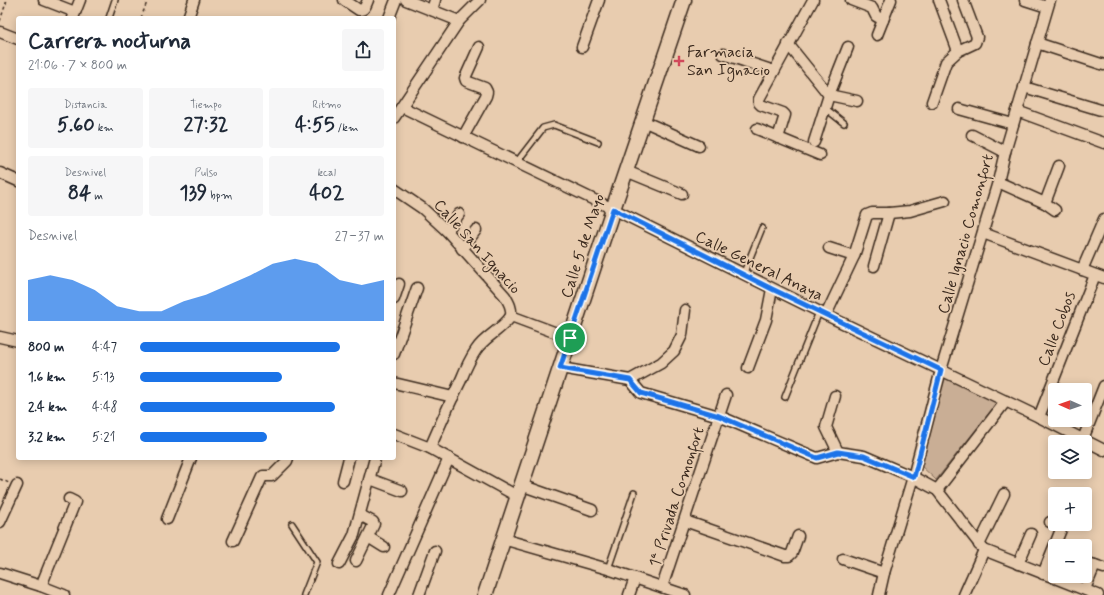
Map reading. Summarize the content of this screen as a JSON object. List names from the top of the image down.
{
  "streets": {
    "street": [
      "Calle Ignacio Comonfort",
      "Calle 5 de Mayo",
      "Calle San Ignacio",
      "Calle General Anaya",
      "Calle Cobos",
      "1ª Privada Comonfort"
    ]
  },
  "crossings": [
    ["Calle Ignacio Comonfort", "Calle General Anaya"],
    ["Calle 5 de Mayo", "Calle General Anaya"],
    ["Calle 5 de Mayo", "1ª Privada Comonfort"],
    ["Calle General Anaya", "Calle Cobos"]
  ],
  "places": {
    "health": ["Farmacia San Ignacio"]
  },
  "north": "left",
  "page": {
    "heading": ["Carrera nocturna", "21:06 · 7 × 800 m"],
    "stats": [
      ["Distancia", "5.60 km"],
      ["Tiempo", "27:32"],
      ["Ritmo", "4:55 /km"],
      ["Desnivel", "84 m"],
      ["Pulso", "139 bpm"],
      ["kcal", "402"]
    ],
    "chart": ["Desnivel", "27–37 m"],
    "list": [
      {
        "name": "800 m",
        "note": "4:47"
      },
      {
        "name": "1.6 km",
        "note": "5:13"
      },
      {
        "name": "2.4 km",
        "note": "4:48"
      },
      {
        "name": "3.2 km",
        "note": "5:21"
      }
    ],
    "map_buttons": ["+", "−"]
  }
}
